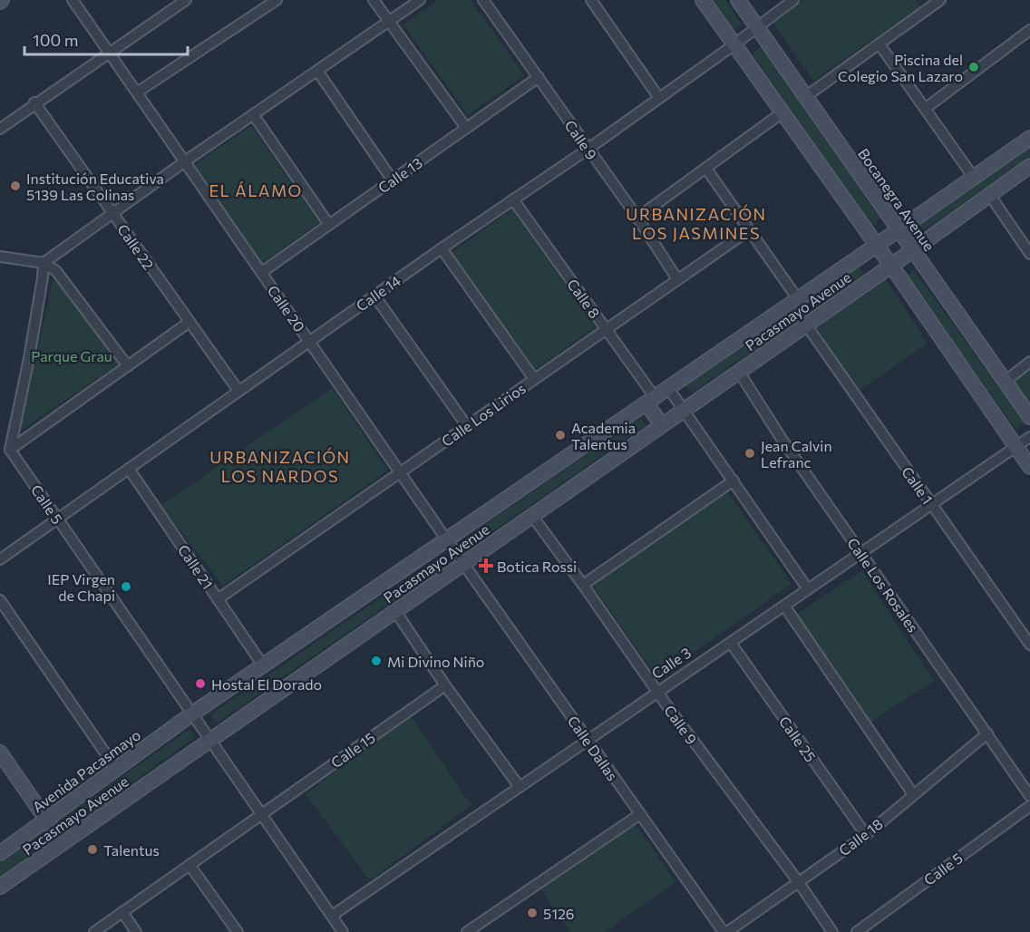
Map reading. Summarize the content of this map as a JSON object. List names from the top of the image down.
{
  "streets": {
    "main road": ["Bocanegra Avenue", "Pacasmayo Avenue", "Avenida Pacasmayo"],
    "street": [
      "Calle 9",
      "Calle 13",
      "Calle 22",
      "Calle 14",
      "Calle 8",
      "Calle 20",
      "Calle Los Lirios",
      "Calle 1",
      "Calle 5",
      "Calle 21",
      "Calle Los Rosales",
      "Calle 3",
      "Calle 25",
      "Calle Dallas",
      "Calle 15",
      "Calle 18"
    ]
  },
  "crossings": [
    ["Calle 9", "Calle 13"],
    ["Calle 9", "Calle 14"],
    ["Calle 9", "Pacasmayo Avenue"],
    ["Calle 9", "Calle Los Lirios"],
    ["Calle 9", "Calle 3"],
    ["Calle 9", "Calle 18"],
    ["Calle 13", "Calle 20"],
    ["Bocanegra Avenue", "Calle 14"],
    ["Bocanegra Avenue", "Pacasmayo Avenue"],
    ["Calle 22", "Calle 14"],
    ["Calle 14", "Calle 8"],
    ["Calle 14", "Calle 20"],
    ["Calle 14", "Calle 5"],
    ["Calle 14", "Calle 21"],
    ["Calle 8", "Pacasmayo Avenue"],
    ["Calle 8", "Calle Los Lirios"],
    ["Calle 20", "Pacasmayo Avenue"],
    ["Calle 20", "Calle Los Lirios"],
    ["Calle 20", "Calle Dallas"],
    ["Pacasmayo Avenue", "Calle 1"],
    ["Pacasmayo Avenue", "Calle 5"],
    ["Pacasmayo Avenue", "Calle 21"],
    ["Pacasmayo Avenue", "Calle Los Rosales"],
    ["Pacasmayo Avenue", "Calle Dallas"],
    ["Pacasmayo Avenue", "Avenida Pacasmayo"],
    ["Calle Los Lirios", "Calle 21"],
    ["Calle 1", "Calle 3"],
    ["Calle 5", "Avenida Pacasmayo"],
    ["Calle Los Rosales", "Calle 3"],
    ["Calle Los Rosales", "Calle 18"],
    ["Calle 3", "Calle 25"],
    ["Calle 3", "Calle Dallas"],
    ["Calle 25", "Calle 18"],
    ["Calle Dallas", "Calle 18"]
  ],
  "districts": ["EL ÁLAMO", "URBANIZACIÓN LOS JASMINES", "URBANIZACIÓN LOS NARDOS"],
  "parks": ["Parque Grau"],
  "places": {
    "other": [
      "Piscina del Colegio San Lazaro",
      "Institución Educativa 5139 Las Colinas",
      "Academia Talentus",
      "Jean Calvin Lefranc",
      "IEP Virgen de Chapi",
      "Mi Divino Niño",
      "Hostal El Dorado",
      "Talentus",
      "5126"
    ],
    "health": ["Botica Rossi"]
  },
  "scale_bar": "100 m"
}
